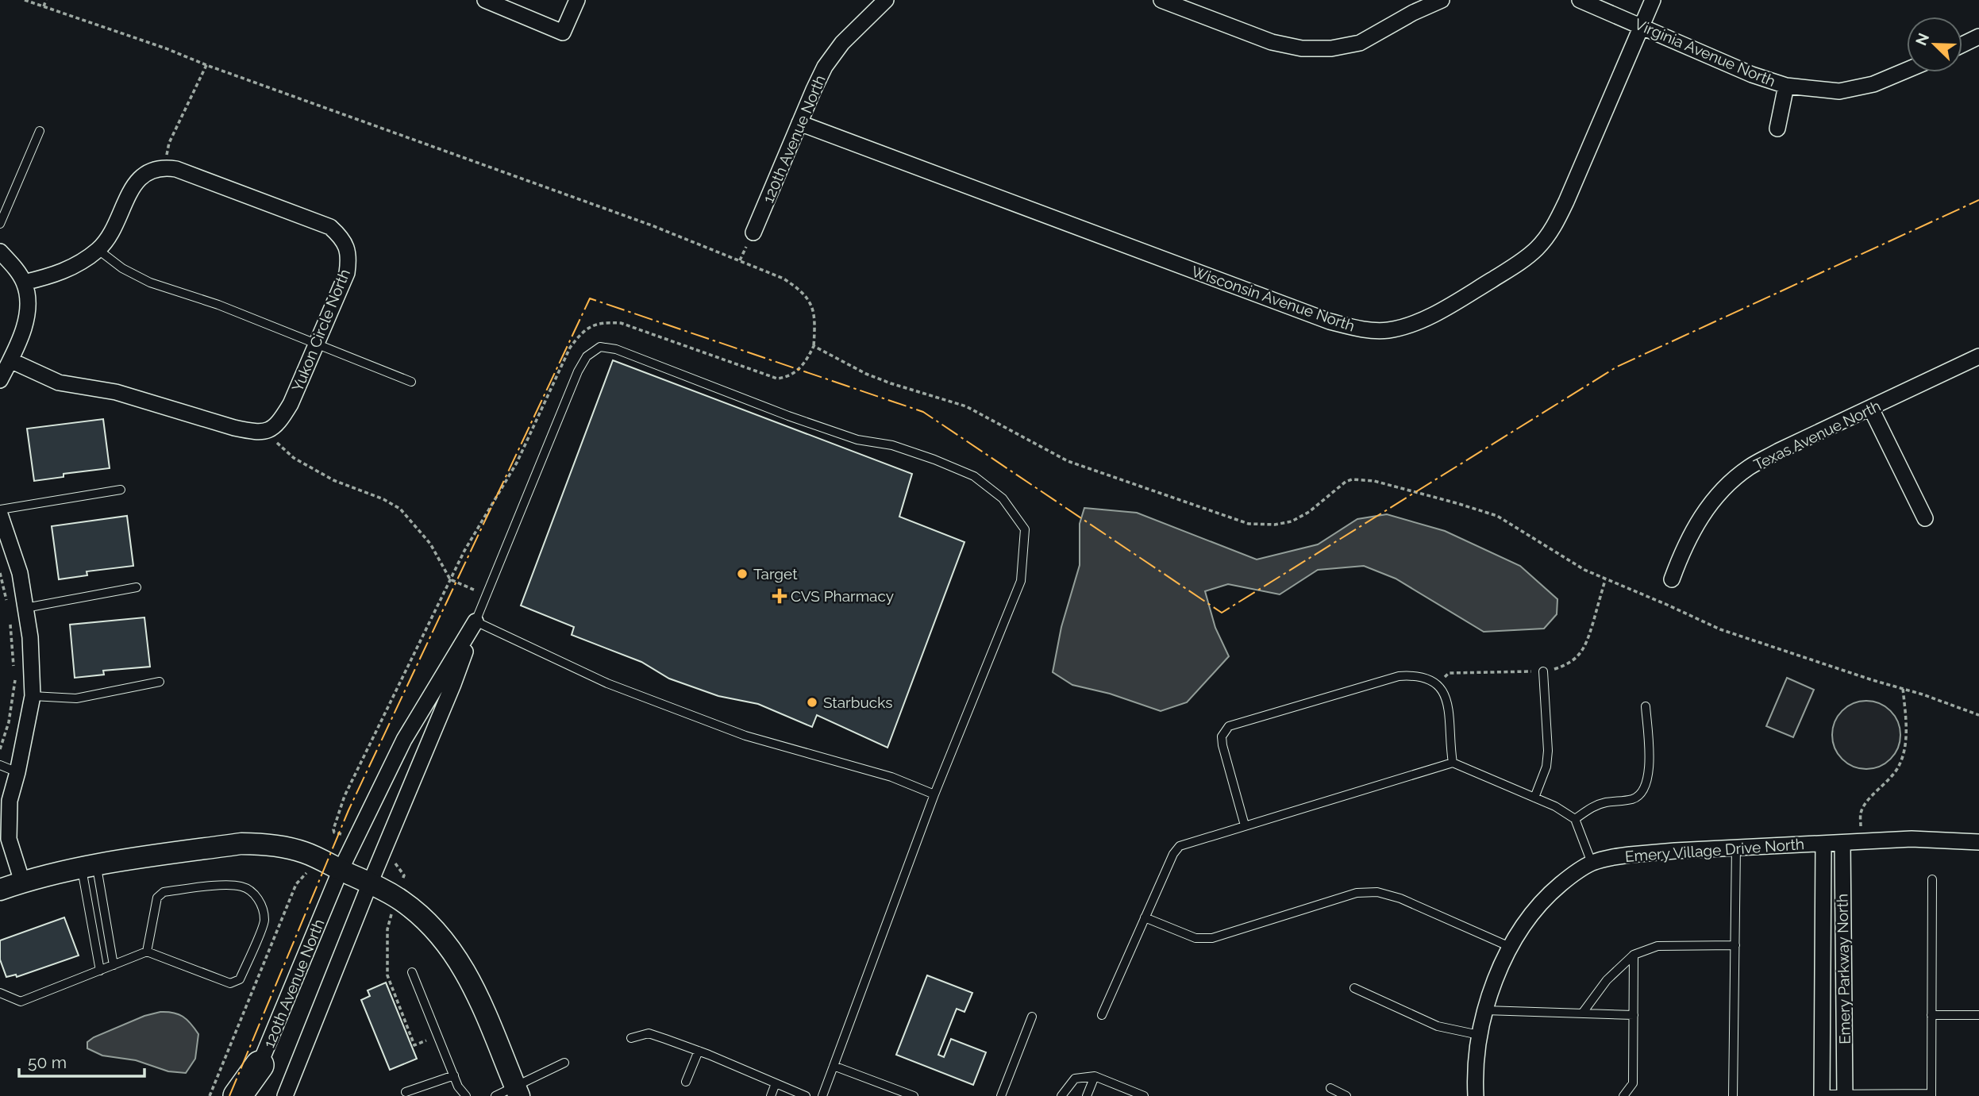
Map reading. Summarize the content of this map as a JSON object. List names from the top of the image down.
{
  "streets": {
    "street": [
      "Virginia Avenue North",
      "120th Avenue North",
      "Wisconsin Avenue North",
      "Yukon Circle North",
      "Texas Avenue North",
      "Emery Village Drive North",
      "Emery Parkway North"
    ]
  },
  "crossings": [
    ["Virginia Avenue North", "Wisconsin Avenue North"],
    ["120th Avenue North", "Wisconsin Avenue North"],
    ["Emery Village Drive North", "Emery Parkway North"]
  ],
  "places": {
    "other": ["Target", "Starbucks"],
    "health": ["CVS Pharmacy"]
  },
  "scale_bar": "50 m",
  "north": "top left"
}
